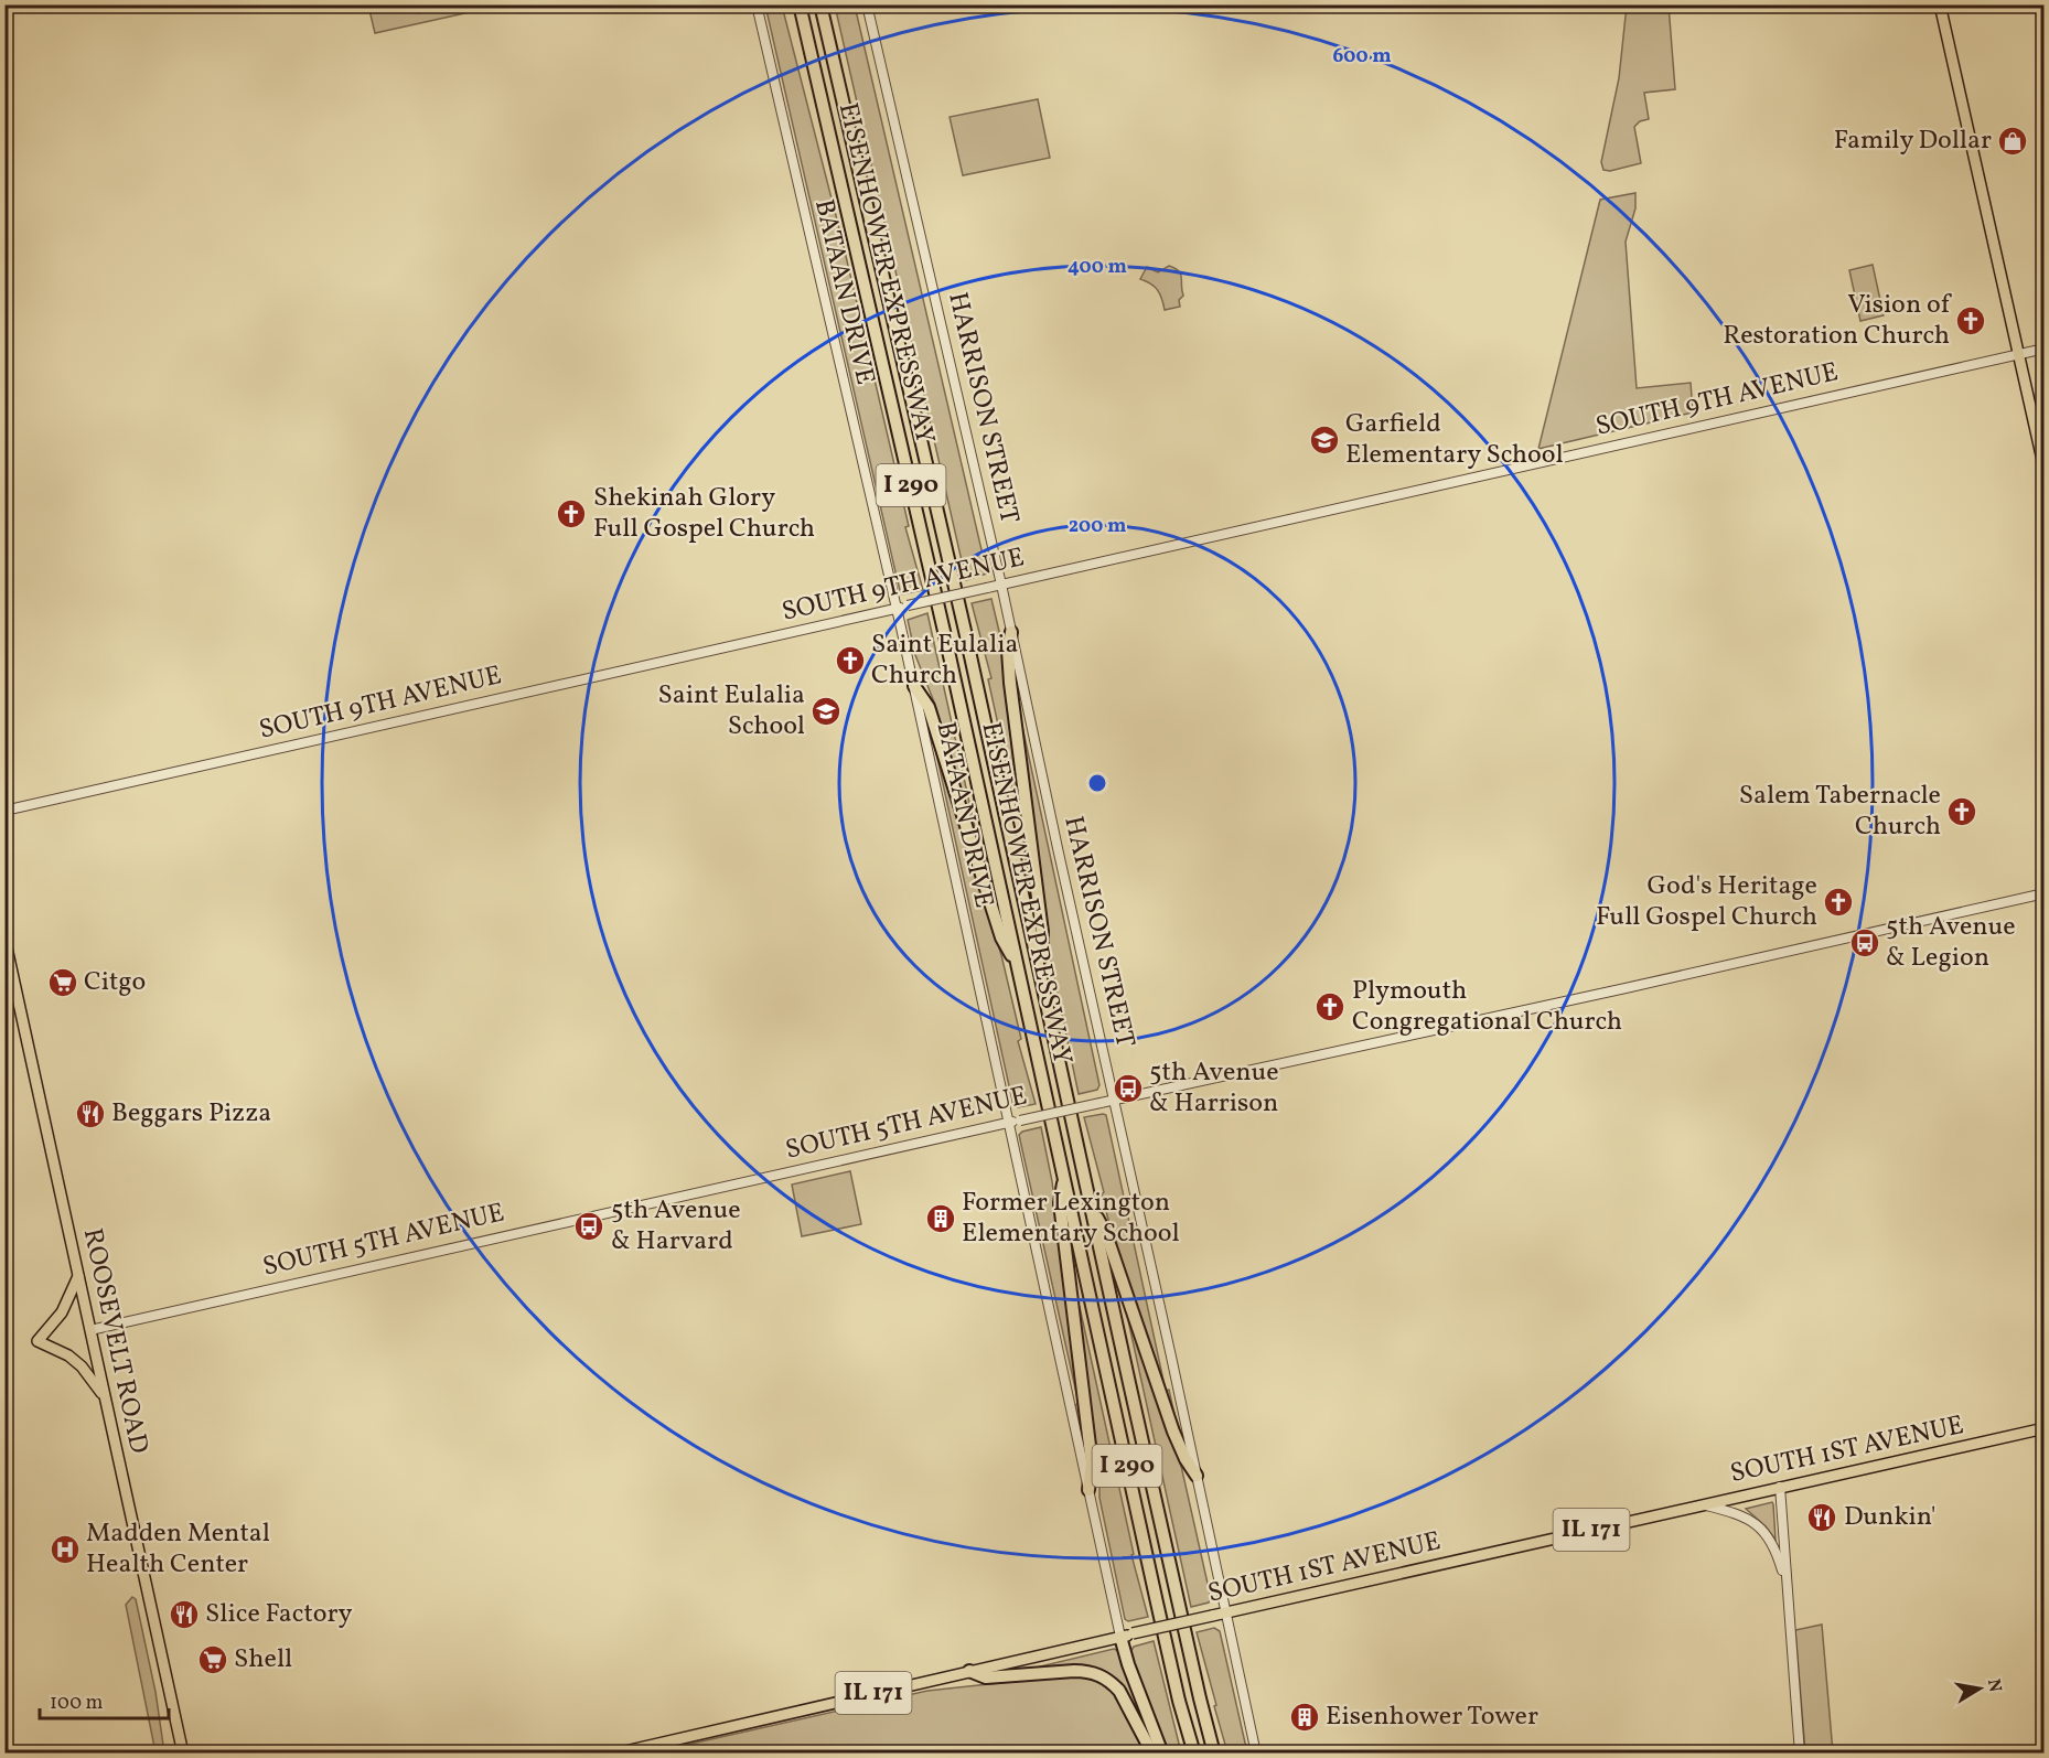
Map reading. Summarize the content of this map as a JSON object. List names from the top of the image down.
{
  "streets": {
    "highway": ["EISENHOWER EXPRESSWAY", "I 290"],
    "main road": ["ROOSEVELT ROAD", "SOUTH 1ST AVENUE", "IL 171"],
    "street": [
      "BATAAN DRIVE",
      "SOUTH 9TH AVENUE",
      "HARRISON STREET",
      "SOUTH 5TH AVENUE"
    ]
  },
  "crossings": [
    ["BATAAN DRIVE", "SOUTH 9TH AVENUE"],
    ["BATAAN DRIVE", "SOUTH 5TH AVENUE"],
    ["BATAAN DRIVE", "SOUTH 1ST AVENUE"],
    ["SOUTH 9TH AVENUE", "HARRISON STREET"],
    ["HARRISON STREET", "SOUTH 5TH AVENUE"],
    ["HARRISON STREET", "SOUTH 1ST AVENUE"],
    ["SOUTH 5TH AVENUE", "ROOSEVELT ROAD"]
  ],
  "places": {
    "shop": ["Family Dollar"],
    "church": [
      "Vision of Restoration Church",
      "Shekinah Glory Full Gospel Church",
      "Saint Eulalia Church",
      "Salem Tabernacle Church",
      "God's Heritage Full Gospel Church",
      "Plymouth Congregational Church"
    ],
    "school or university": ["Garfield Elementary School", "Saint Eulalia School"],
    "bus stop": ["5th Avenue & Legion", "5th Avenue & Harrison", "5th Avenue & Harvard"],
    "supermarket": ["Citgo", "Shell"],
    "restaurant": ["Beggars Pizza", "Dunkin'", "Slice Factory"],
    "building": ["Former Lexington Elementary School", "Eisenhower Tower"],
    "hospital": ["Madden Mental Health Center"]
  },
  "scale_bar": "100 m",
  "north": "right",
  "rings": ["600 m", "400 m", "200 m"]
}
